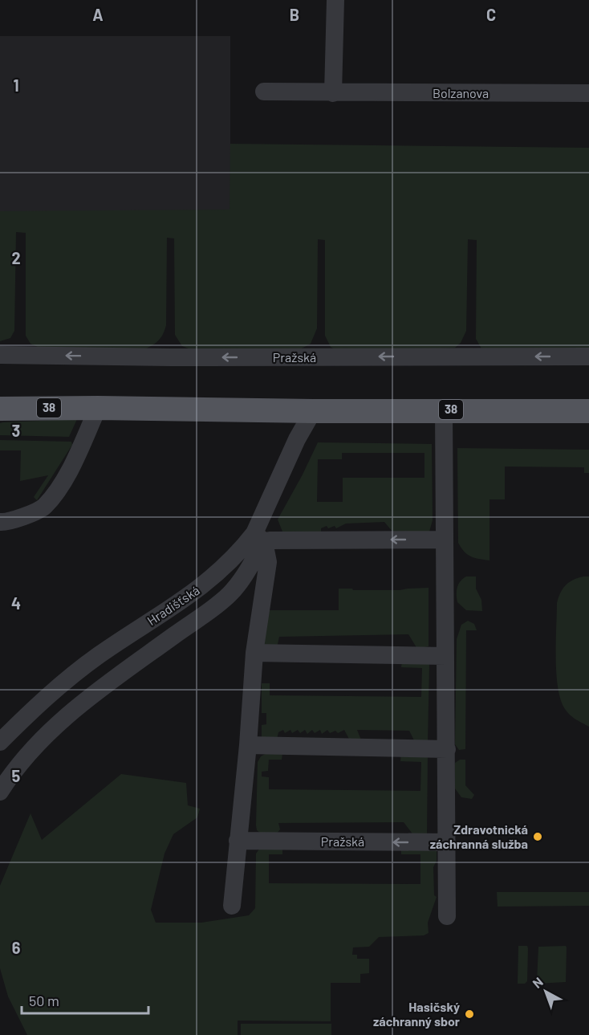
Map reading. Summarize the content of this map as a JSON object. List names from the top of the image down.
{
  "streets": {
    "main road": ["38"],
    "street": ["Bolzanova", "Pražská", "Hradišťská"]
  },
  "crossings": [
    ["38", "Hradišťská"]
  ],
  "one_way": ["Pražská"],
  "places": ["Zdravotnická záchranná služba", "Hasičský záchranný sbor"],
  "scale_bar": "50 m",
  "north": "top left",
  "grid": {
    "columns": ["A", "B", "C"],
    "rows": [
      "1",
      "2",
      "3",
      "4",
      "5",
      "6"
    ]
  }
}
